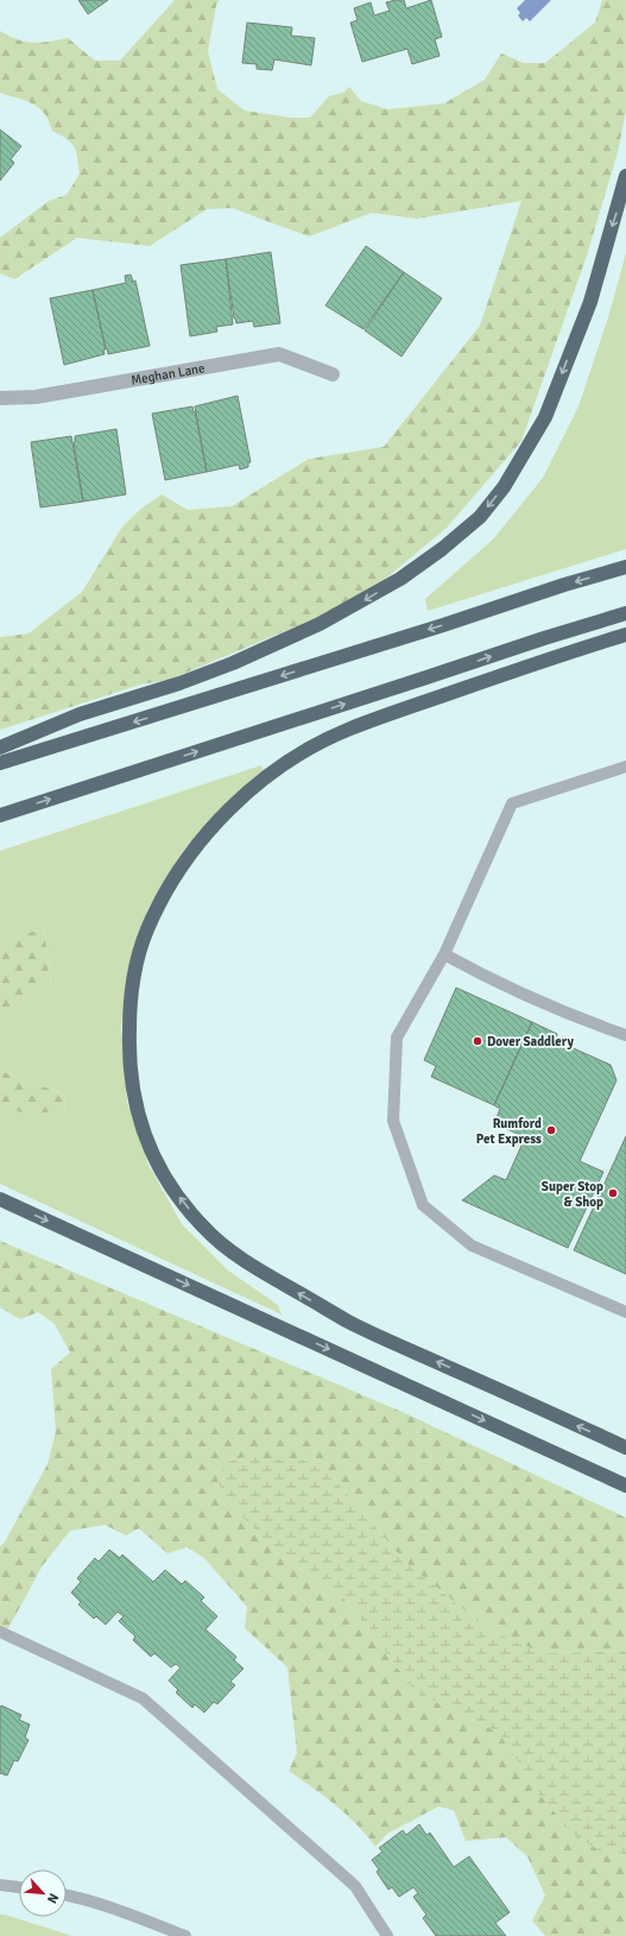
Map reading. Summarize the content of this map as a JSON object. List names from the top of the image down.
{
  "streets": {
    "street": ["Meghan Lane"]
  },
  "places": ["Dover Saddlery", "Rumford Pet Express", "Super Stop & Shop"],
  "north": "bottom right"
}
